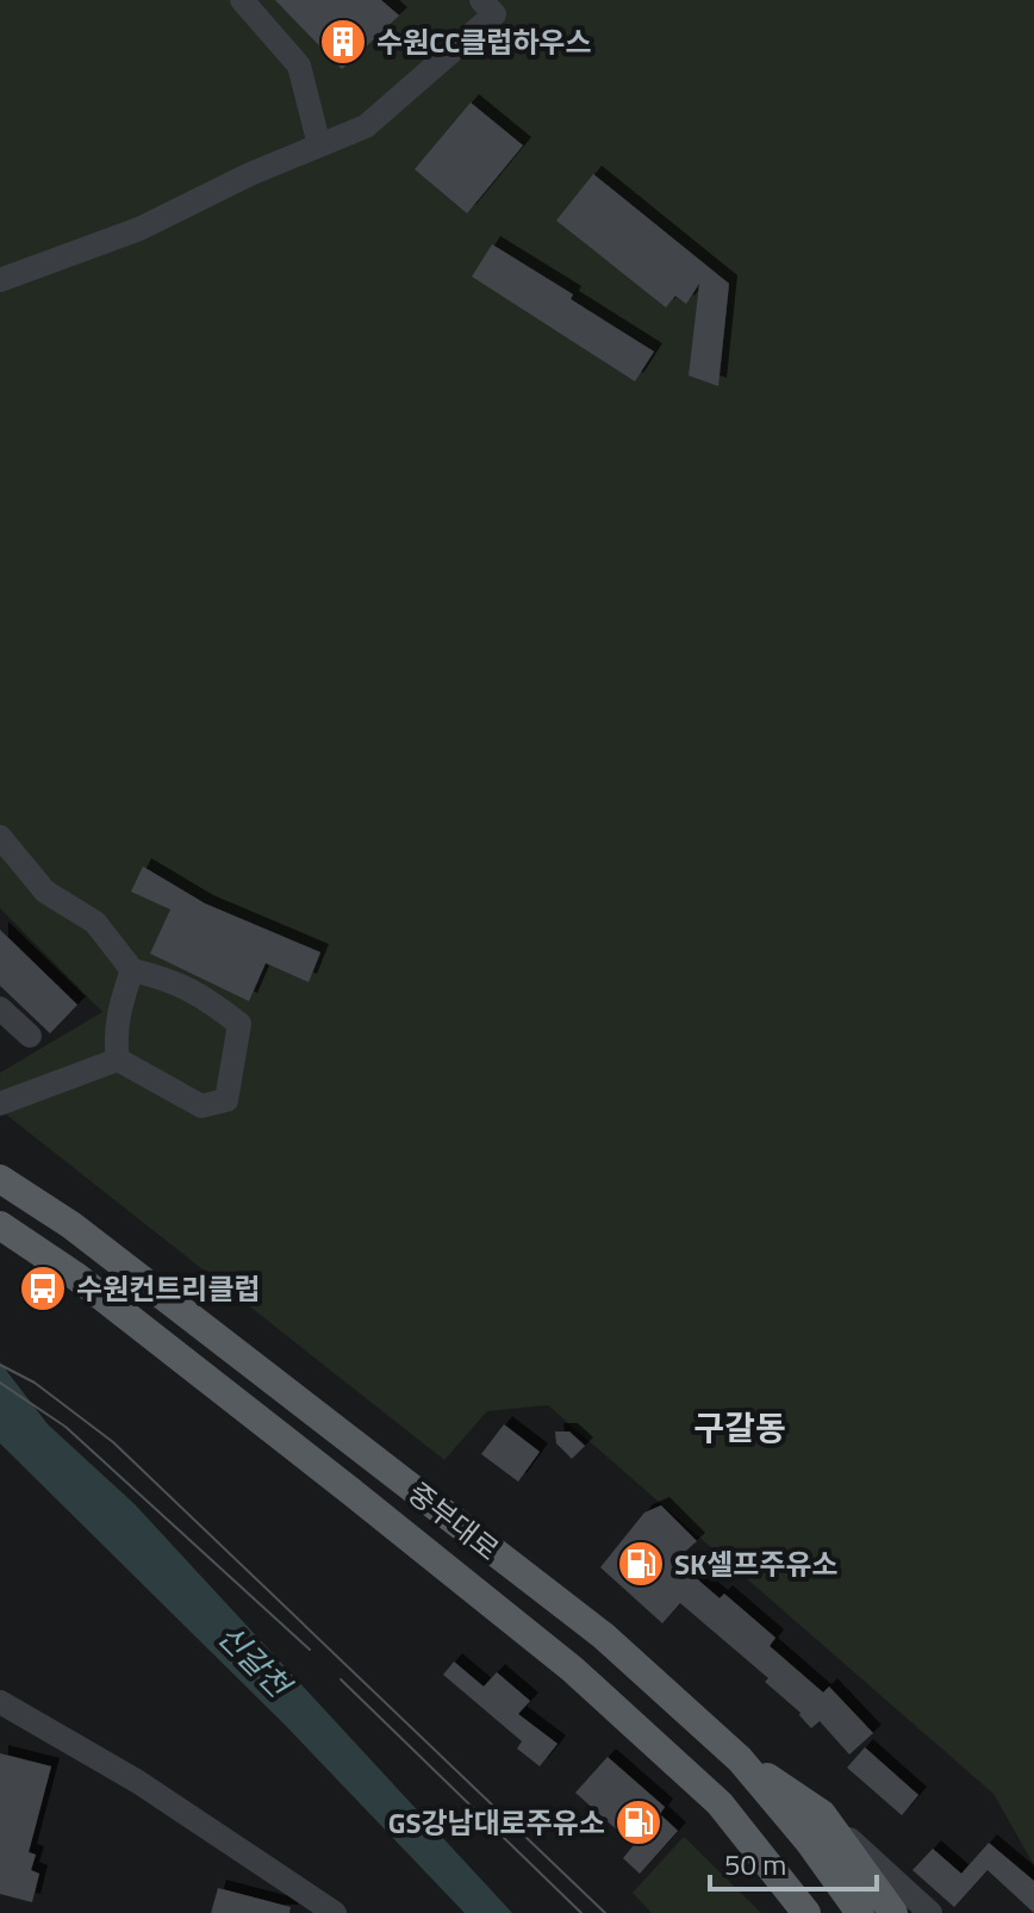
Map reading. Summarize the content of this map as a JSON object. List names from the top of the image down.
{
  "streets": {
    "main road": ["중부대로"]
  },
  "districts": ["구갈동"],
  "water": ["신갈천"],
  "places": {
    "building": ["수원CC클럽하우스"],
    "bus stop": ["수원컨트리클럽"],
    "fuel station": ["SK셀프주유소", "GS강남대로주유소"]
  },
  "scale_bar": "50 m"
}
